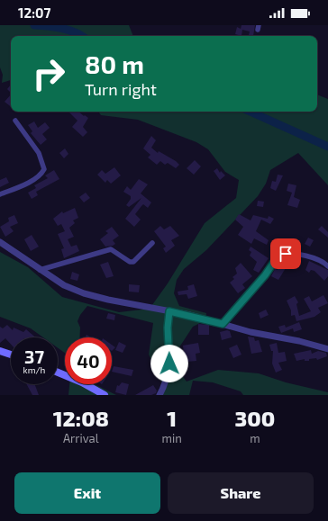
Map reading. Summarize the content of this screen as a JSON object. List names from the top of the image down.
{
  "page": {
    "status": "12:07",
    "turn": ["80 m", "Turn right"],
    "speed": "37 km/h",
    "limit": "40",
    "eta": [
      "12:08",
      "Arrival",
      "1",
      "min",
      "300",
      "m"
    ],
    "buttons": ["Exit", "Share"]
  }
}
